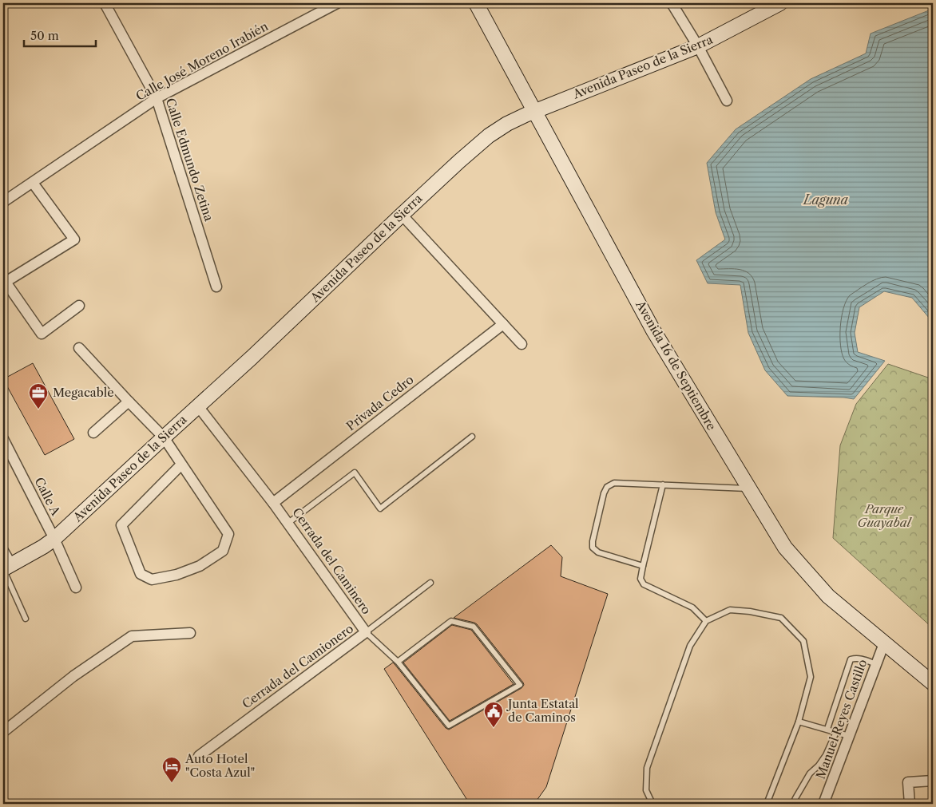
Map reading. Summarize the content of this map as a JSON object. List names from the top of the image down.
{
  "streets": {
    "main road": ["Avenida Paseo de la Sierra", "Avenida 16 de Septiembre"],
    "street": [
      "Calle José Moreno Irabién",
      "Calle Edmundo Zetina",
      "Privada Cedro",
      "Calle A",
      "Cerrada del Caminero",
      "Cerrada del Camionero",
      "Manuel Reyes Castillo"
    ]
  },
  "crossings": [
    ["Calle José Moreno Irabién", "Calle Edmundo Zetina"],
    ["Avenida Paseo de la Sierra", "Avenida 16 de Septiembre"],
    ["Avenida Paseo de la Sierra", "Calle A"],
    ["Avenida Paseo de la Sierra", "Cerrada del Caminero"],
    ["Avenida 16 de Septiembre", "Manuel Reyes Castillo"],
    ["Privada Cedro", "Cerrada del Caminero"],
    ["Cerrada del Caminero", "Cerrada del Camionero"]
  ],
  "water": ["Laguna"],
  "parks": ["Parque Guayabal"],
  "places": {
    "office": ["Megacable"],
    "public building": ["Junta Estatal de Caminos"],
    "hotel": ["Auto Hotel \"Costa Azul\""]
  },
  "scale_bar": "50 m"
}
